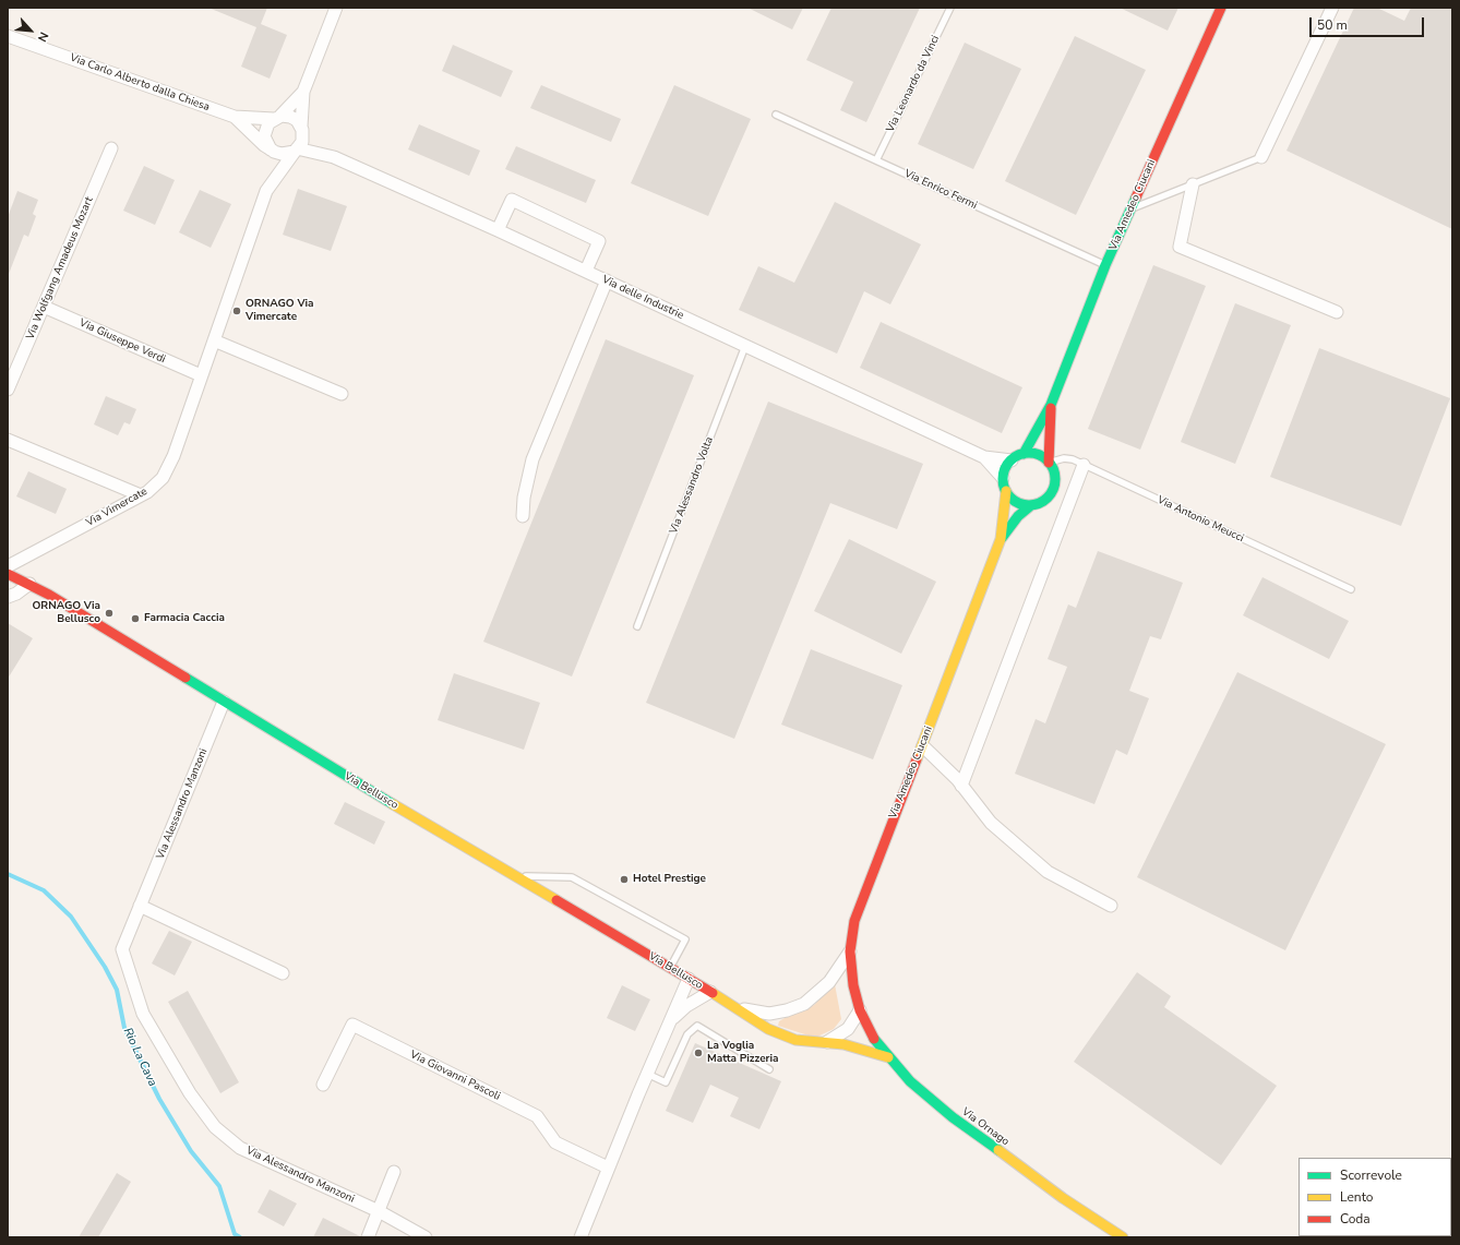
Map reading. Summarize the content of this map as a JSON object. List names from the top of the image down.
{
  "streets": {
    "main road": ["Via Amedeo Ciucani", "Via Bellusco", "Via Ornago"],
    "street": [
      "Via Carlo Alberto dalla Chiesa",
      "Via Wolfgang Amadeus Mozart",
      "Via delle Industrie",
      "Via Giuseppe Verdi",
      "Via Vimercate",
      "Via Alessandro Manzoni",
      "Via Giovanni Pascoli"
    ],
    "lane": [
      "Via Leonardo da Vinci",
      "Via Enrico Fermi",
      "Via Alessandro Volta",
      "Via Antonio Meucci"
    ]
  },
  "crossings": [
    ["Via Carlo Alberto dalla Chiesa", "Via delle Industrie"],
    ["Via Carlo Alberto dalla Chiesa", "Via Vimercate"],
    ["Via Leonardo da Vinci", "Via Enrico Fermi"],
    ["Via Enrico Fermi", "Via Amedeo Ciucani"],
    ["Via Amedeo Ciucani", "Via delle Industrie"],
    ["Via Amedeo Ciucani", "Via Antonio Meucci"],
    ["Via Amedeo Ciucani", "Via Bellusco"],
    ["Via Amedeo Ciucani", "Via Ornago"],
    ["Via Wolfgang Amadeus Mozart", "Via Giuseppe Verdi"],
    ["Via delle Industrie", "Via Alessandro Volta"],
    ["Via delle Industrie", "Via Vimercate"],
    ["Via delle Industrie", "Via Antonio Meucci"],
    ["Via Giuseppe Verdi", "Via Vimercate"],
    ["Via Bellusco", "Via Alessandro Manzoni"],
    ["Via Bellusco", "Via Ornago"]
  ],
  "water": ["Rio La Cava"],
  "places": [
    "ORNAGO Via Vimercate",
    "ORNAGO Via Bellusco",
    "Farmacia Caccia",
    "Hotel Prestige",
    "La Voglia Matta Pizzeria"
  ],
  "legend": ["Scorrevole", "Lento", "Coda"],
  "scale_bar": "50 m",
  "north": "bottom right"
}
